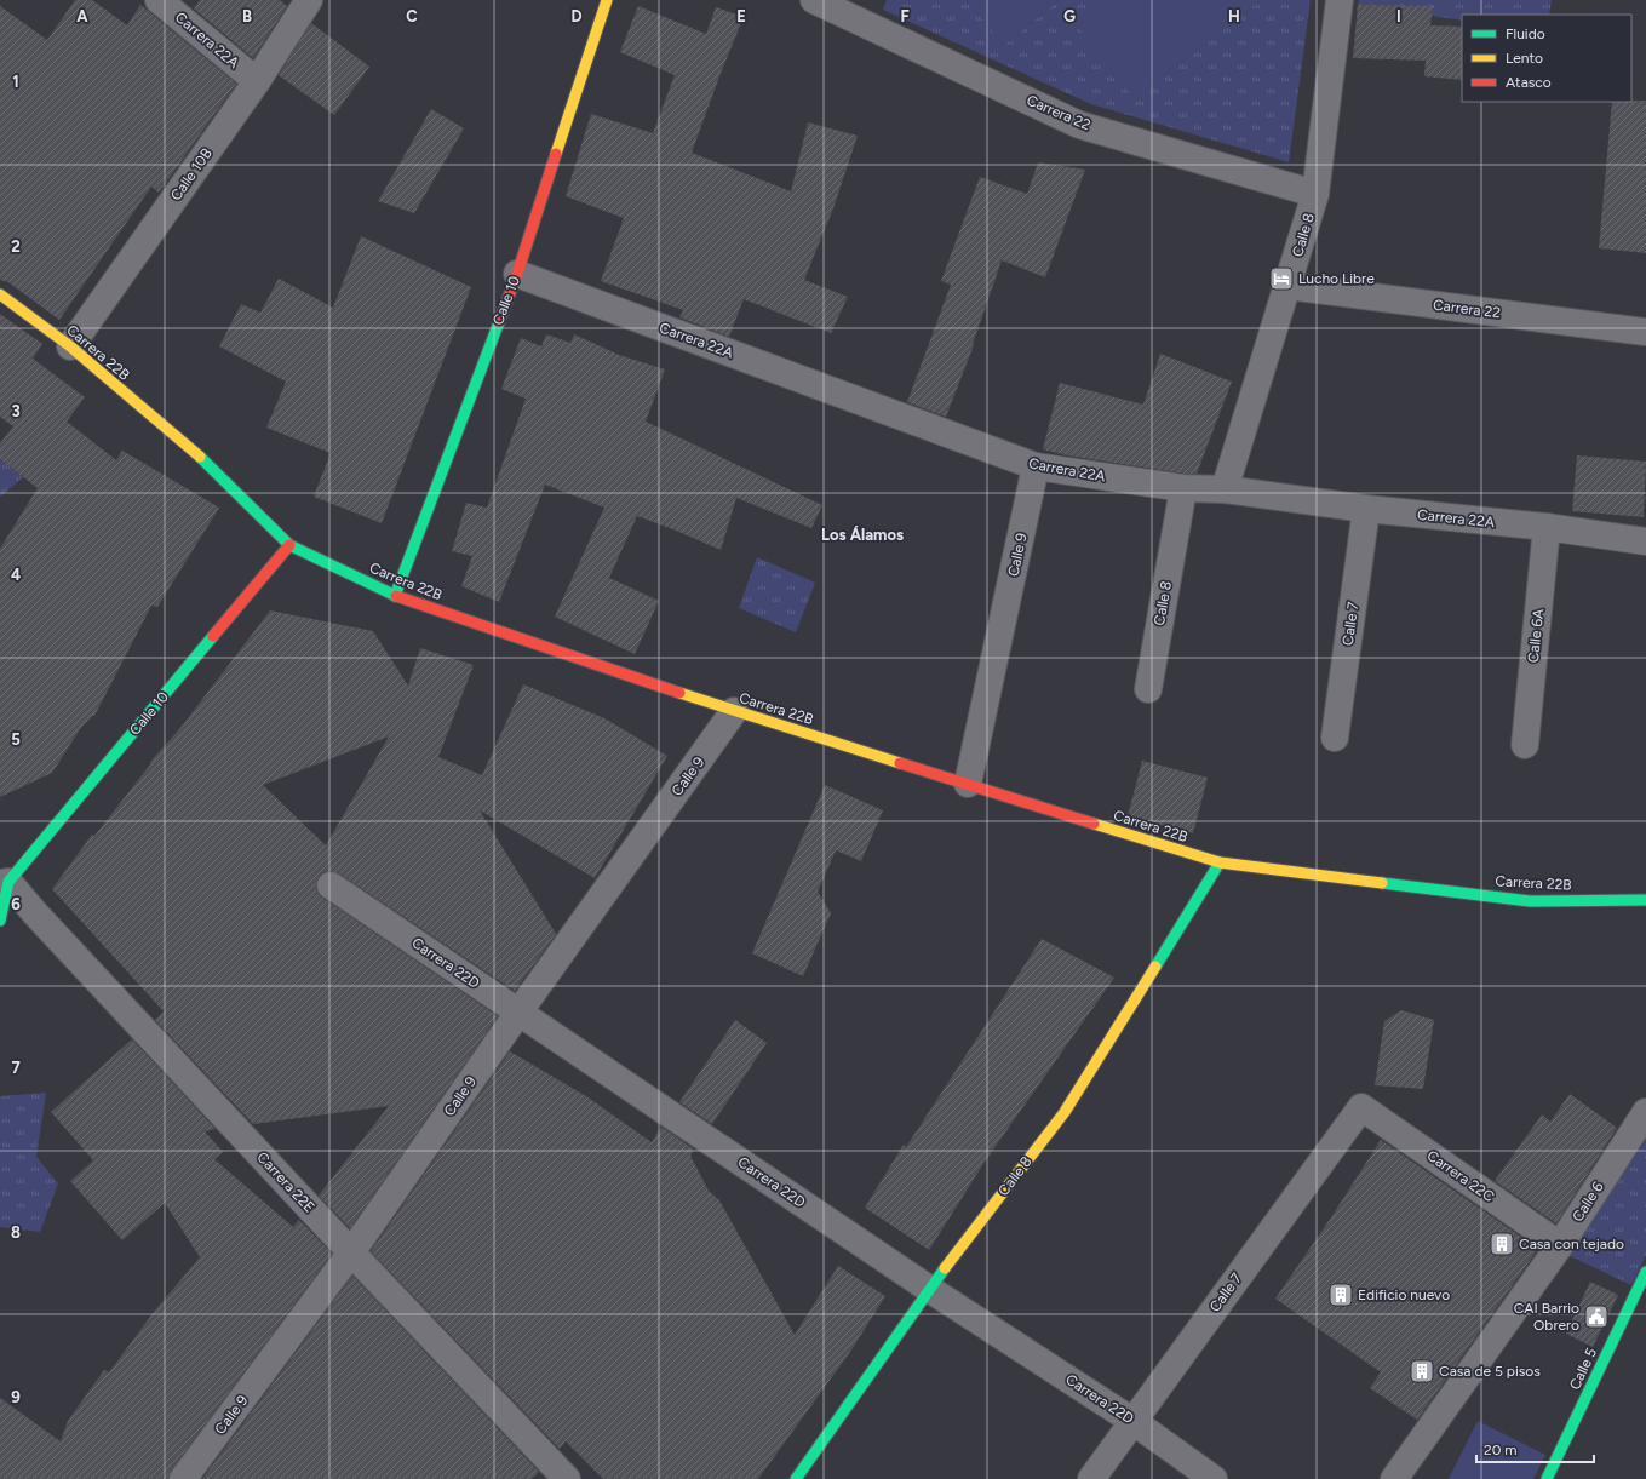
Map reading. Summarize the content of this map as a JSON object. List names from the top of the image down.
{
  "streets": {
    "street": [
      "Carrera 22A",
      "Carrera 22",
      "Calle 10B",
      "Calle 8",
      "Calle 10",
      "Carrera 22B",
      "Calle 9",
      "Calle 7",
      "Calle 6A",
      "Carrera 22D",
      "Carrera 22C",
      "Carrera 22E",
      "Calle 6",
      "Calle 5"
    ]
  },
  "crossings": [
    ["Carrera 22A", "Calle 10B"],
    ["Carrera 22A", "Calle 8"],
    ["Carrera 22A", "Calle 10"],
    ["Carrera 22A", "Calle 9"],
    ["Carrera 22A", "Calle 7"],
    ["Carrera 22A", "Calle 6A"],
    ["Carrera 22", "Calle 8"],
    ["Calle 10B", "Carrera 22B"],
    ["Calle 8", "Carrera 22B"],
    ["Calle 8", "Carrera 22D"],
    ["Calle 10", "Carrera 22B"],
    ["Calle 10", "Carrera 22E"],
    ["Carrera 22B", "Calle 9"],
    ["Calle 9", "Carrera 22D"],
    ["Calle 9", "Carrera 22E"],
    ["Calle 7", "Carrera 22D"],
    ["Calle 7", "Carrera 22C"],
    ["Carrera 22C", "Calle 6"]
  ],
  "districts": ["Los Álamos"],
  "places": {
    "hotel": ["Lucho Libre"],
    "building": ["Casa con tejado", "Edificio nuevo", "Casa de 5 pisos"],
    "public building": ["CAI Barrio Obrero"]
  },
  "legend": ["Fluido", "Lento", "Atasco"],
  "scale_bar": "20 m",
  "grid": {
    "columns": [
      "A",
      "B",
      "C",
      "D",
      "E",
      "F",
      "G",
      "H",
      "I"
    ],
    "rows": [
      "1",
      "2",
      "3",
      "4",
      "5",
      "6",
      "7",
      "8",
      "9"
    ]
  }
}
